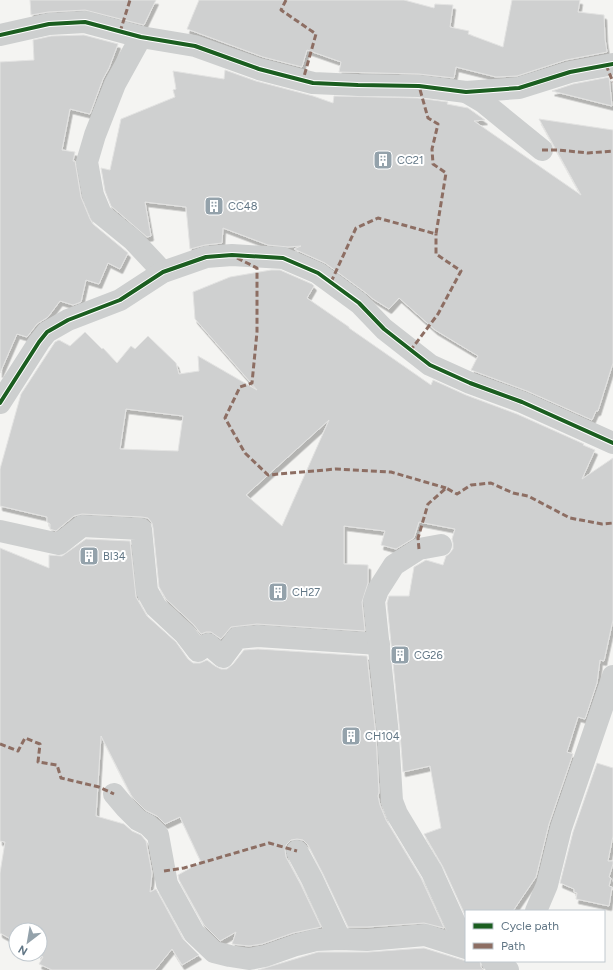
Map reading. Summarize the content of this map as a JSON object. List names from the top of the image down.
{
  "places": {
    "building": [
      "CC21",
      "CC48",
      "BI34",
      "CH27",
      "CG26",
      "CH104"
    ]
  },
  "legend": ["Cycle path", "Path"],
  "north": "bottom left"
}
